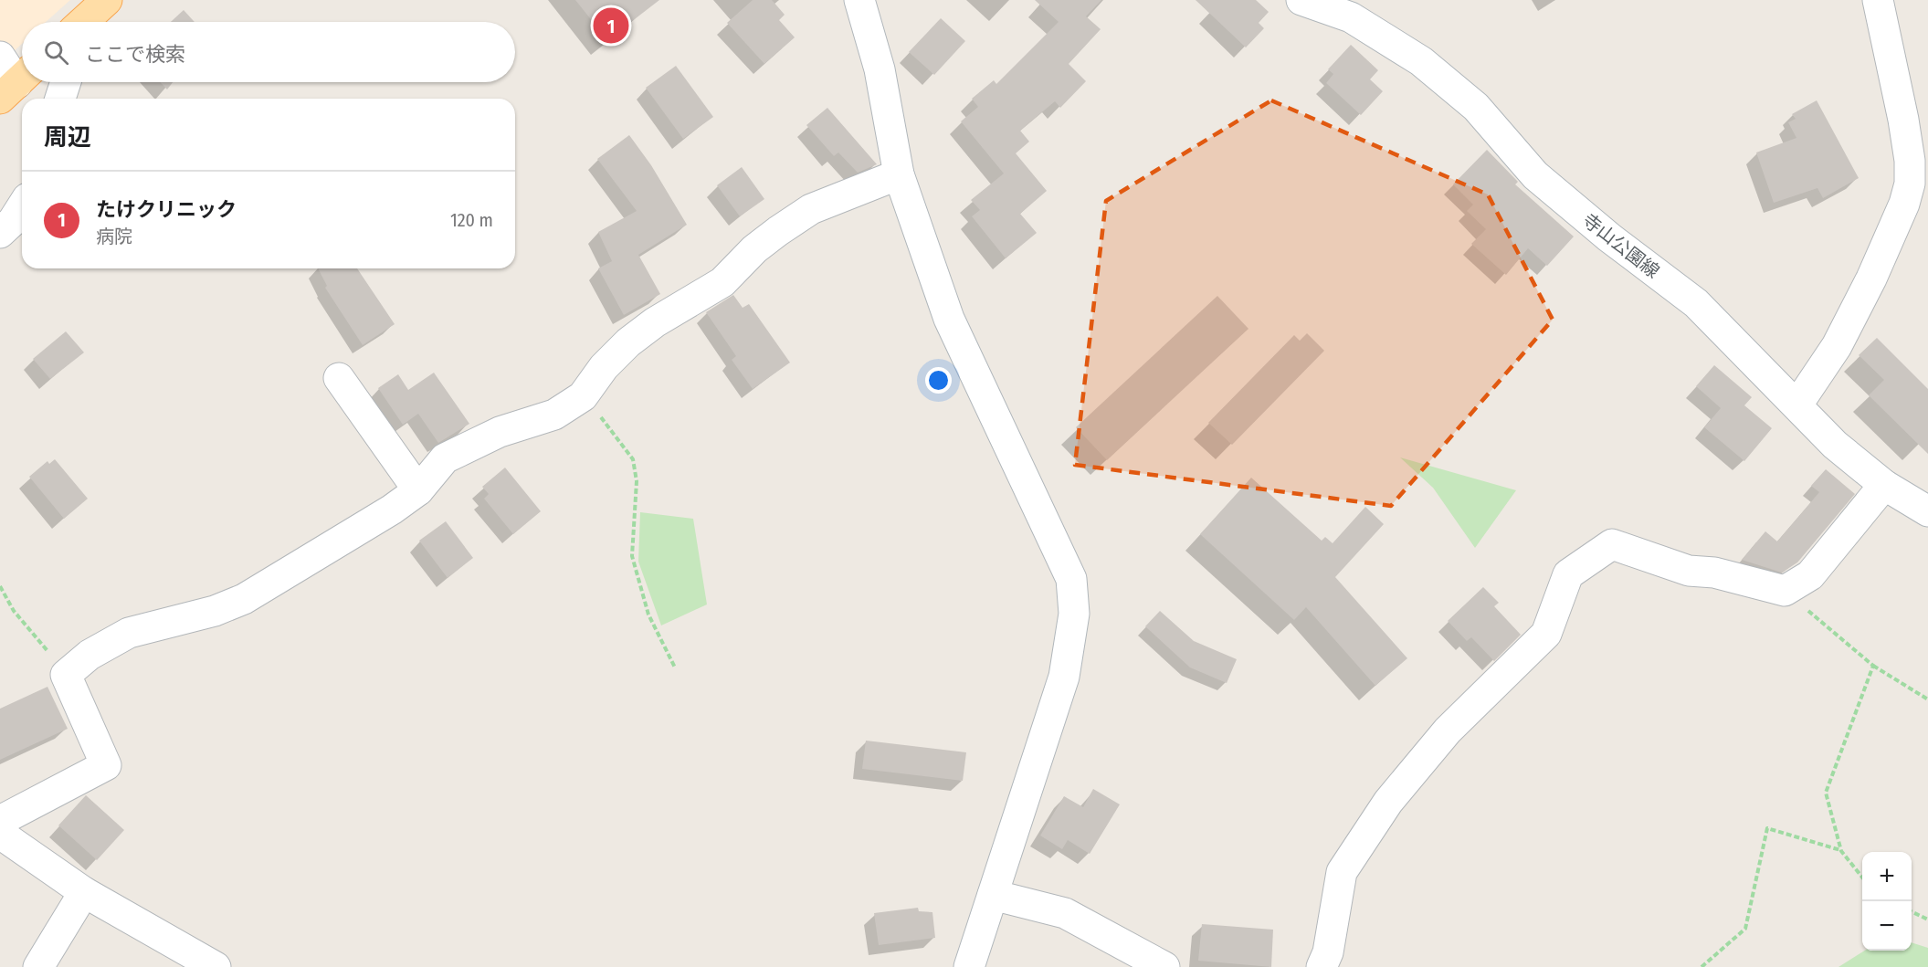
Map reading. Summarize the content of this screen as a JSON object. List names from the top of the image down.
{
  "streets": {
    "street": ["寺山公園線"]
  },
  "page": {
    "pins": "1",
    "search": "ここで検索",
    "heading": "周辺",
    "list": [
      {
        "mark": "1",
        "name": "たけクリニック",
        "note": "病院",
        "value": "120 m"
      }
    ],
    "map_buttons": ["+", "−"]
  }
}
